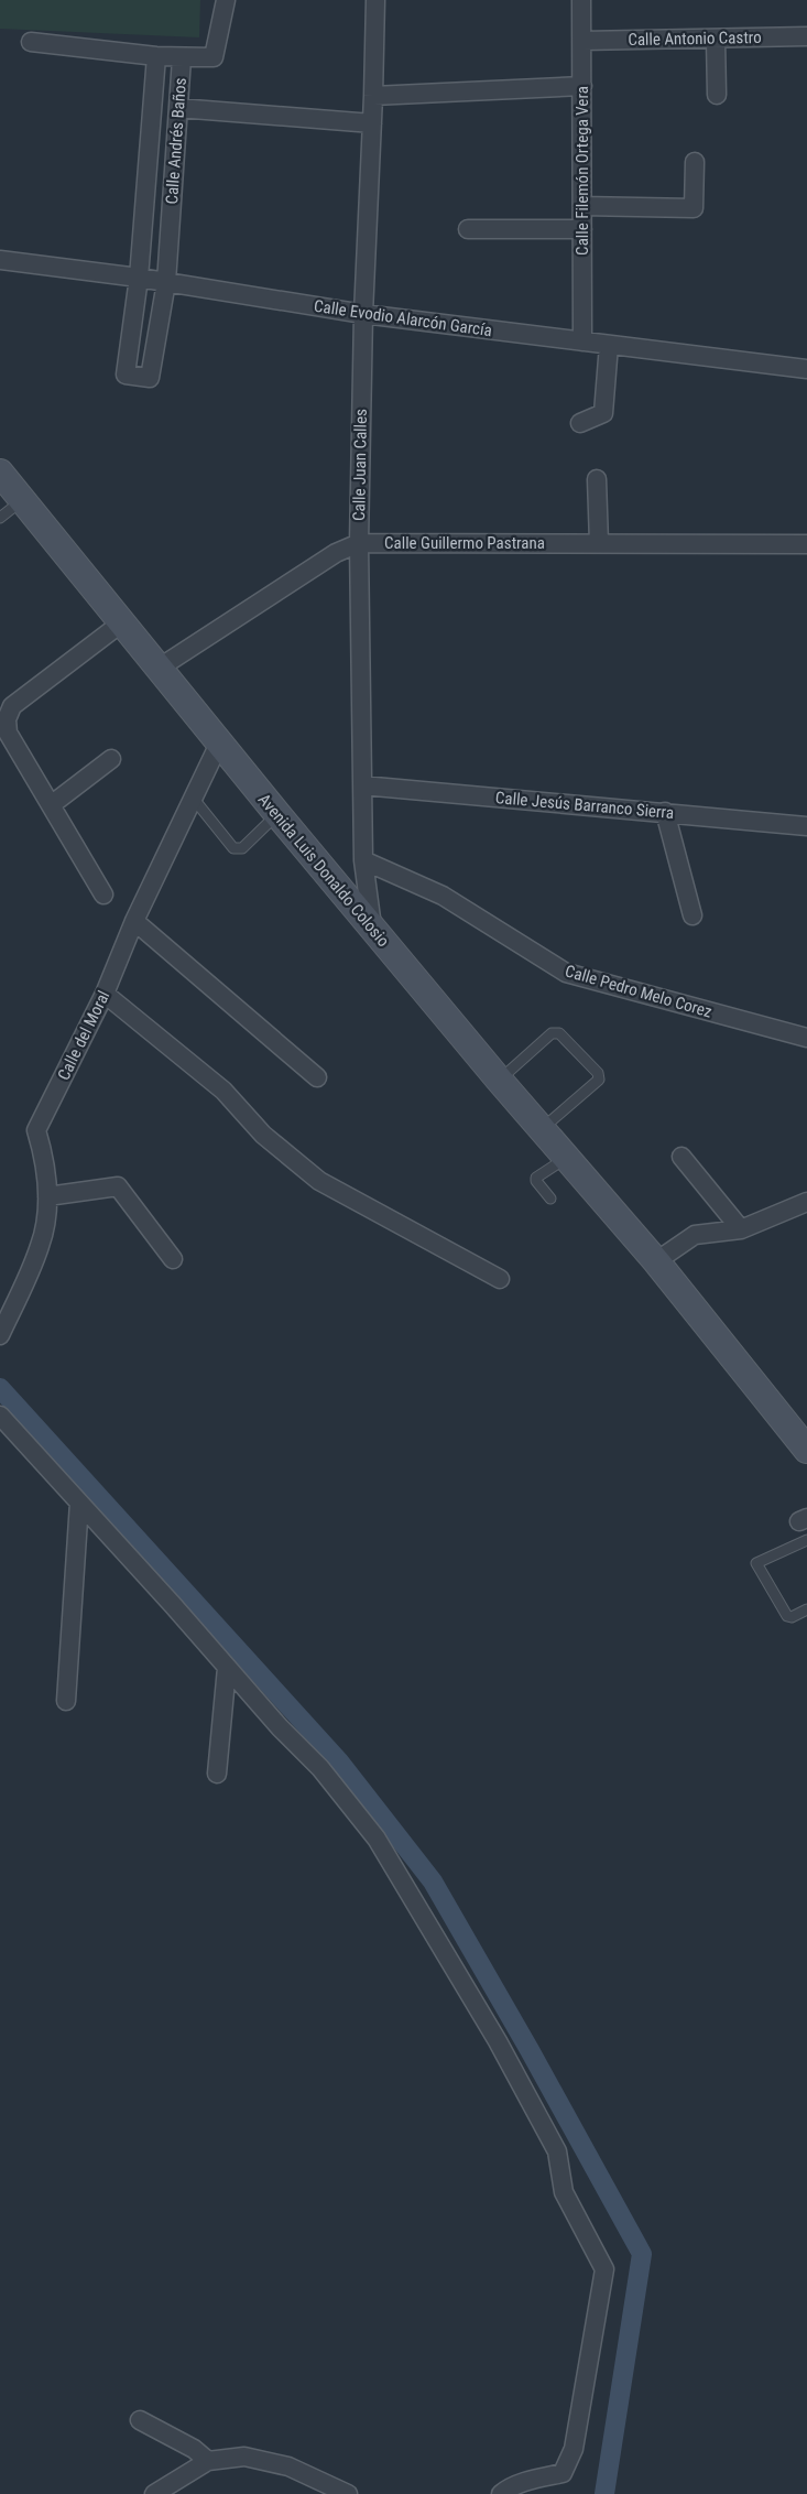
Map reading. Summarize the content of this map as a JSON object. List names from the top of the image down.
{
  "streets": {
    "main road": ["Avenida Luis Donaldo Colosio"],
    "street": [
      "Calle Antonio Castro",
      "Calle Andrés Baños",
      "Calle Filemón Ortega Vera",
      "Calle Evodio Alarcón García",
      "Calle Juan Calles",
      "Calle Guillermo Pastrana",
      "Calle Jesús Barranco Sierra",
      "Calle Pedro Melo Corez",
      "Calle del Moral"
    ]
  },
  "crossings": [
    ["Calle Antonio Castro", "Calle Filemón Ortega Vera"],
    ["Calle Andrés Baños", "Calle Evodio Alarcón García"],
    ["Calle Filemón Ortega Vera", "Calle Evodio Alarcón García"],
    ["Calle Evodio Alarcón García", "Calle Juan Calles"],
    ["Calle Juan Calles", "Calle Guillermo Pastrana"],
    ["Calle Juan Calles", "Calle Jesús Barranco Sierra"],
    ["Calle Juan Calles", "Avenida Luis Donaldo Colosio"],
    ["Calle Juan Calles", "Calle Pedro Melo Corez"],
    ["Calle Guillermo Pastrana", "Avenida Luis Donaldo Colosio"],
    ["Avenida Luis Donaldo Colosio", "Calle del Moral"]
  ]
}
